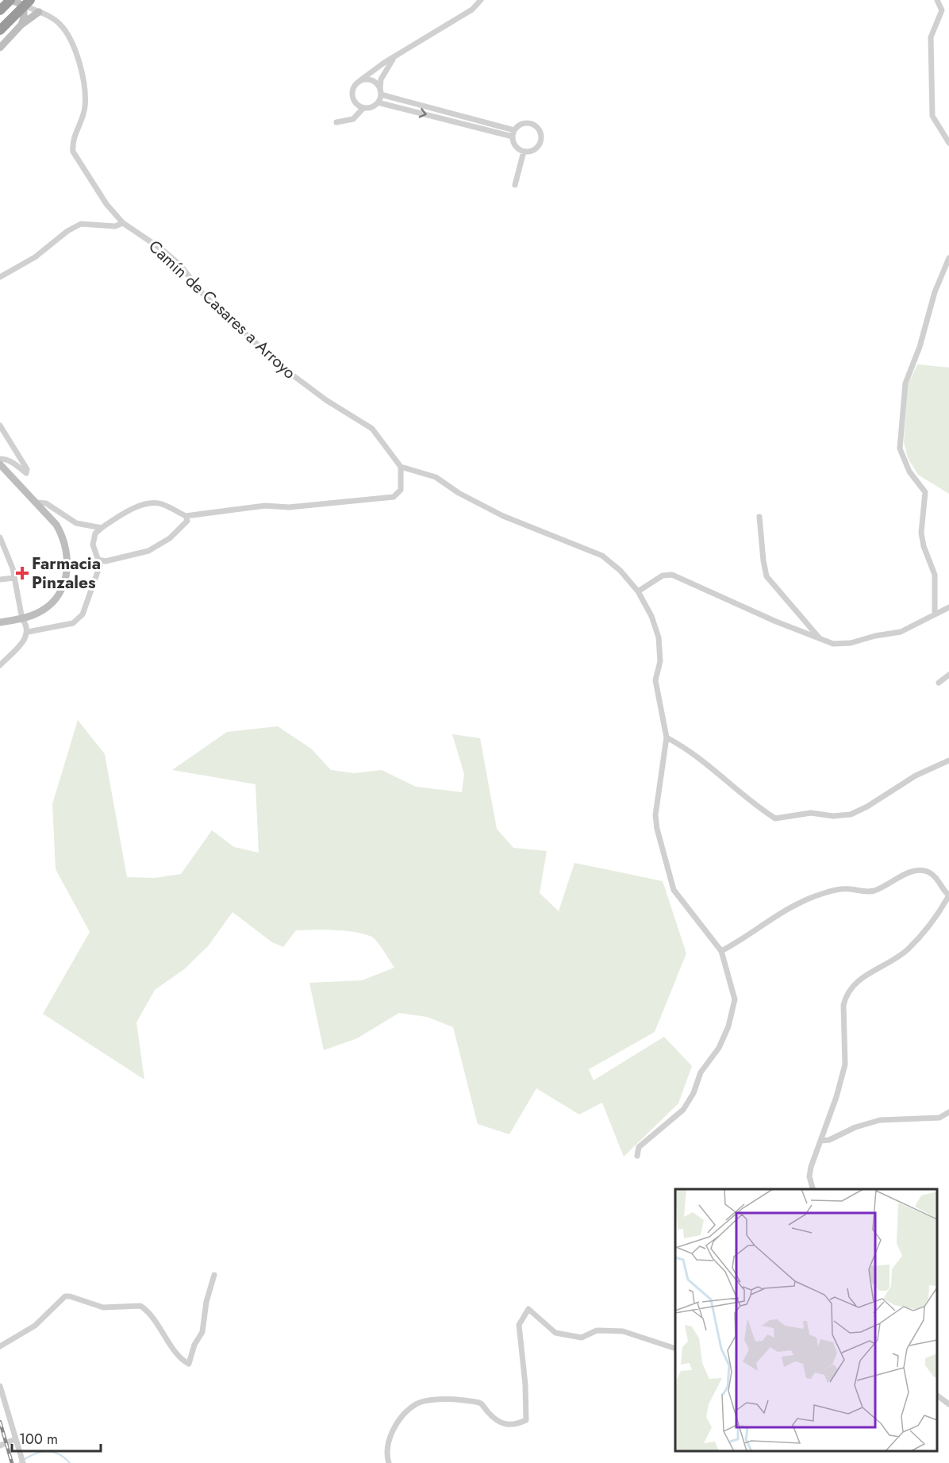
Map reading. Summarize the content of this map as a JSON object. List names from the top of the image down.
{
  "streets": {
    "street": ["Camín de Casares a Arroyo"]
  },
  "places": {
    "health": ["Farmacia Pinzales"]
  },
  "scale_bar": "100 m"
}
